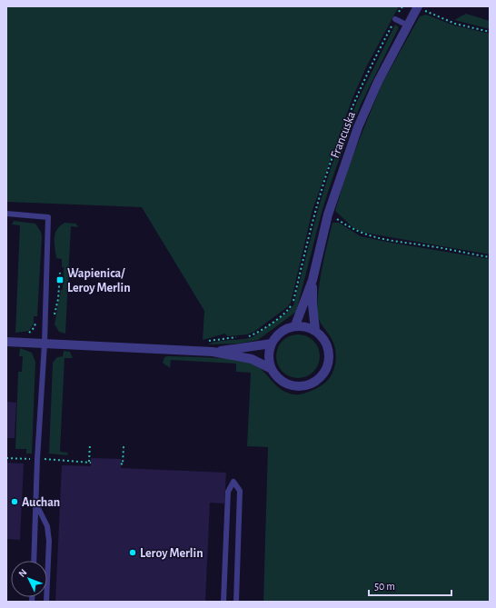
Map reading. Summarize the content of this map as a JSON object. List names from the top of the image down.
{
  "streets": {
    "street": ["Francuska"]
  },
  "places": {
    "transit": ["Wapienica/ Leroy Merlin"],
    "other": ["Auchan", "Leroy Merlin"]
  },
  "scale_bar": "50 m",
  "north": "top left"
}
